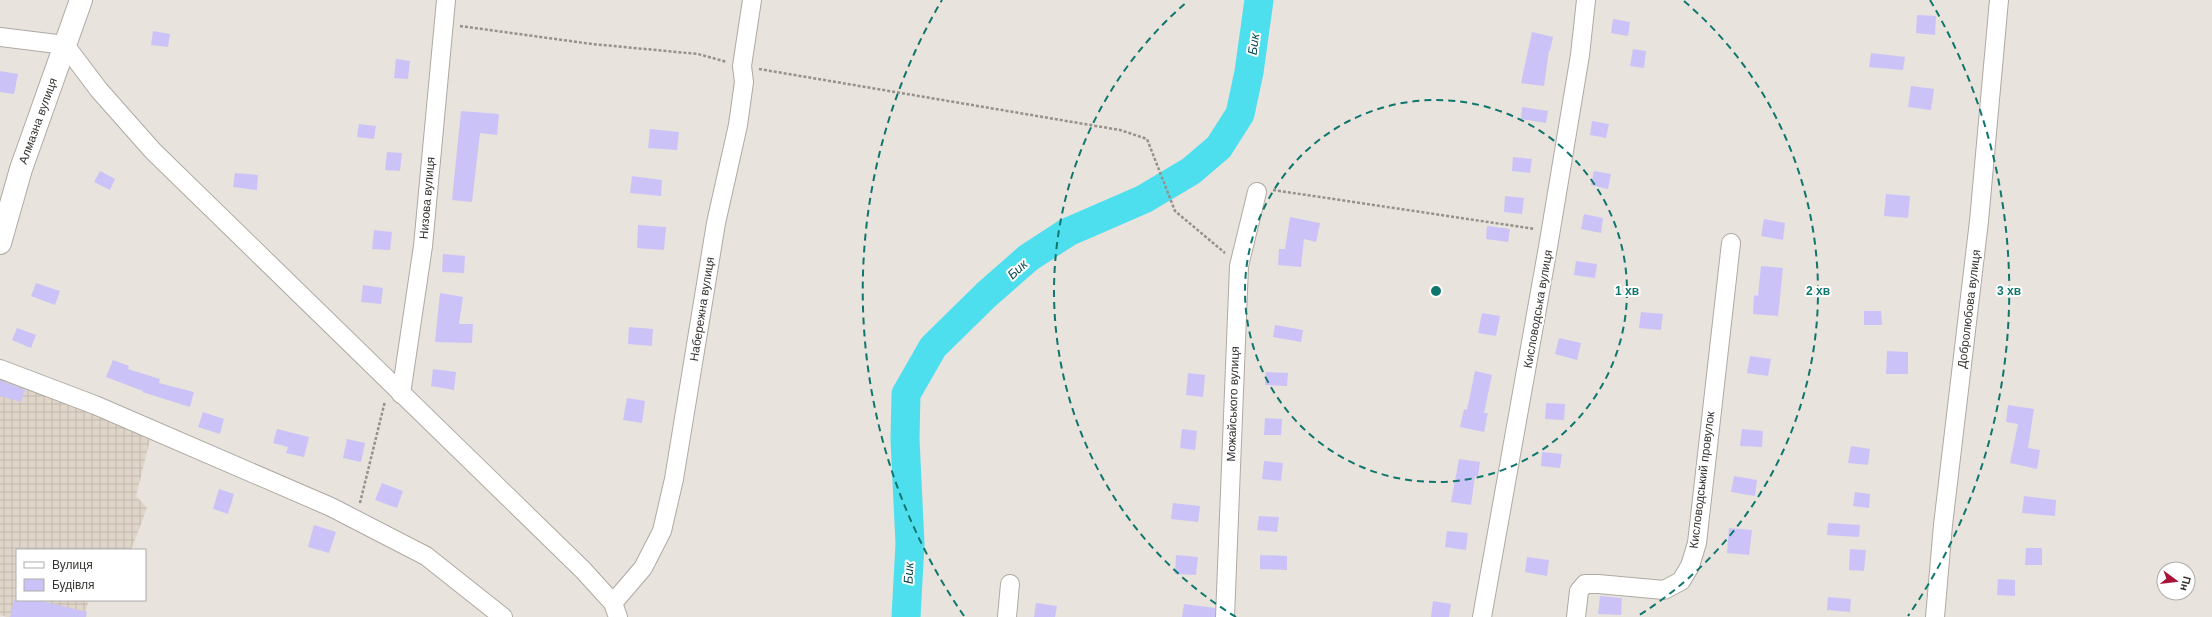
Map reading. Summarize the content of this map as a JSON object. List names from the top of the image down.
{
  "streets": {
    "main road": ["Алмазна вулиця"],
    "street": [
      "Низова вулиця",
      "Набережна вулиця",
      "Кисловодська вулиця",
      "Добролюбова вулиця",
      "Можайського вулиця",
      "Кисловодський провулок"
    ]
  },
  "water": ["Бик"],
  "legend": ["Вулиця", "Будівля"],
  "north": "right",
  "rings": ["1 хв", "2 хв", "3 хв"]
}
